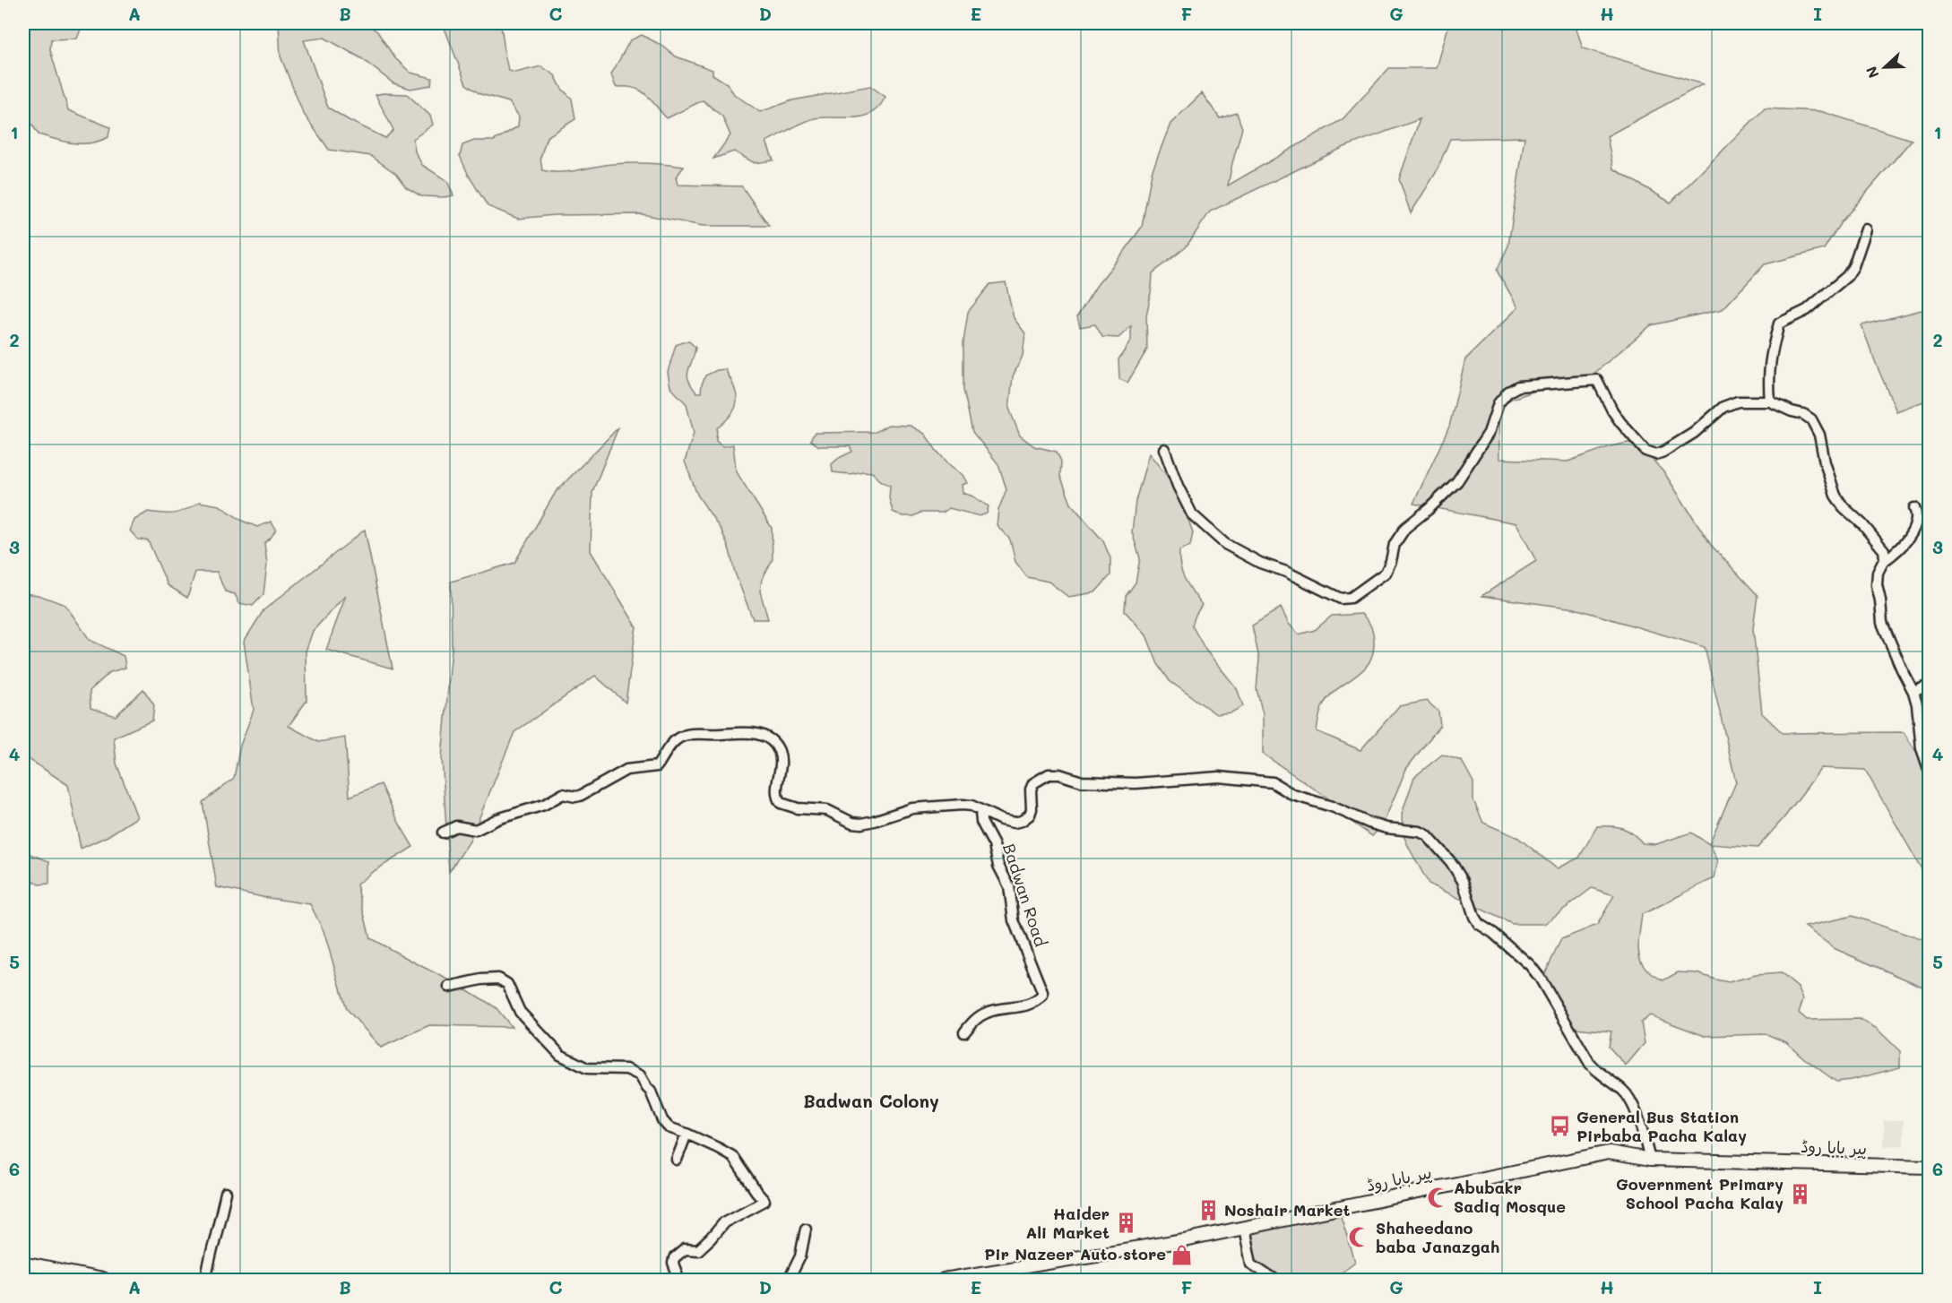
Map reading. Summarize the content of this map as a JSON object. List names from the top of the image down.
{
  "streets": {
    "main road": ["پیر بابا روڈ"],
    "street": ["Badwan Road"]
  },
  "districts": ["Badwan Colony"],
  "places": {
    "bus stop": ["General Bus Station Pirbaba Pacha Kalay"],
    "building": ["Government Primary School Pacha Kalay", "Noshair Market", "Haider Ali Market"],
    "mosque": ["Abubakr Sadiq Mosque", "Shaheedano baba Janazgah"],
    "shop": ["Pir Nazeer Auto store"]
  },
  "north": "left",
  "grid": {
    "columns": [
      "A",
      "B",
      "C",
      "D",
      "E",
      "F",
      "G",
      "H",
      "I"
    ],
    "rows": [
      "1",
      "2",
      "3",
      "4",
      "5",
      "6"
    ]
  }
}
